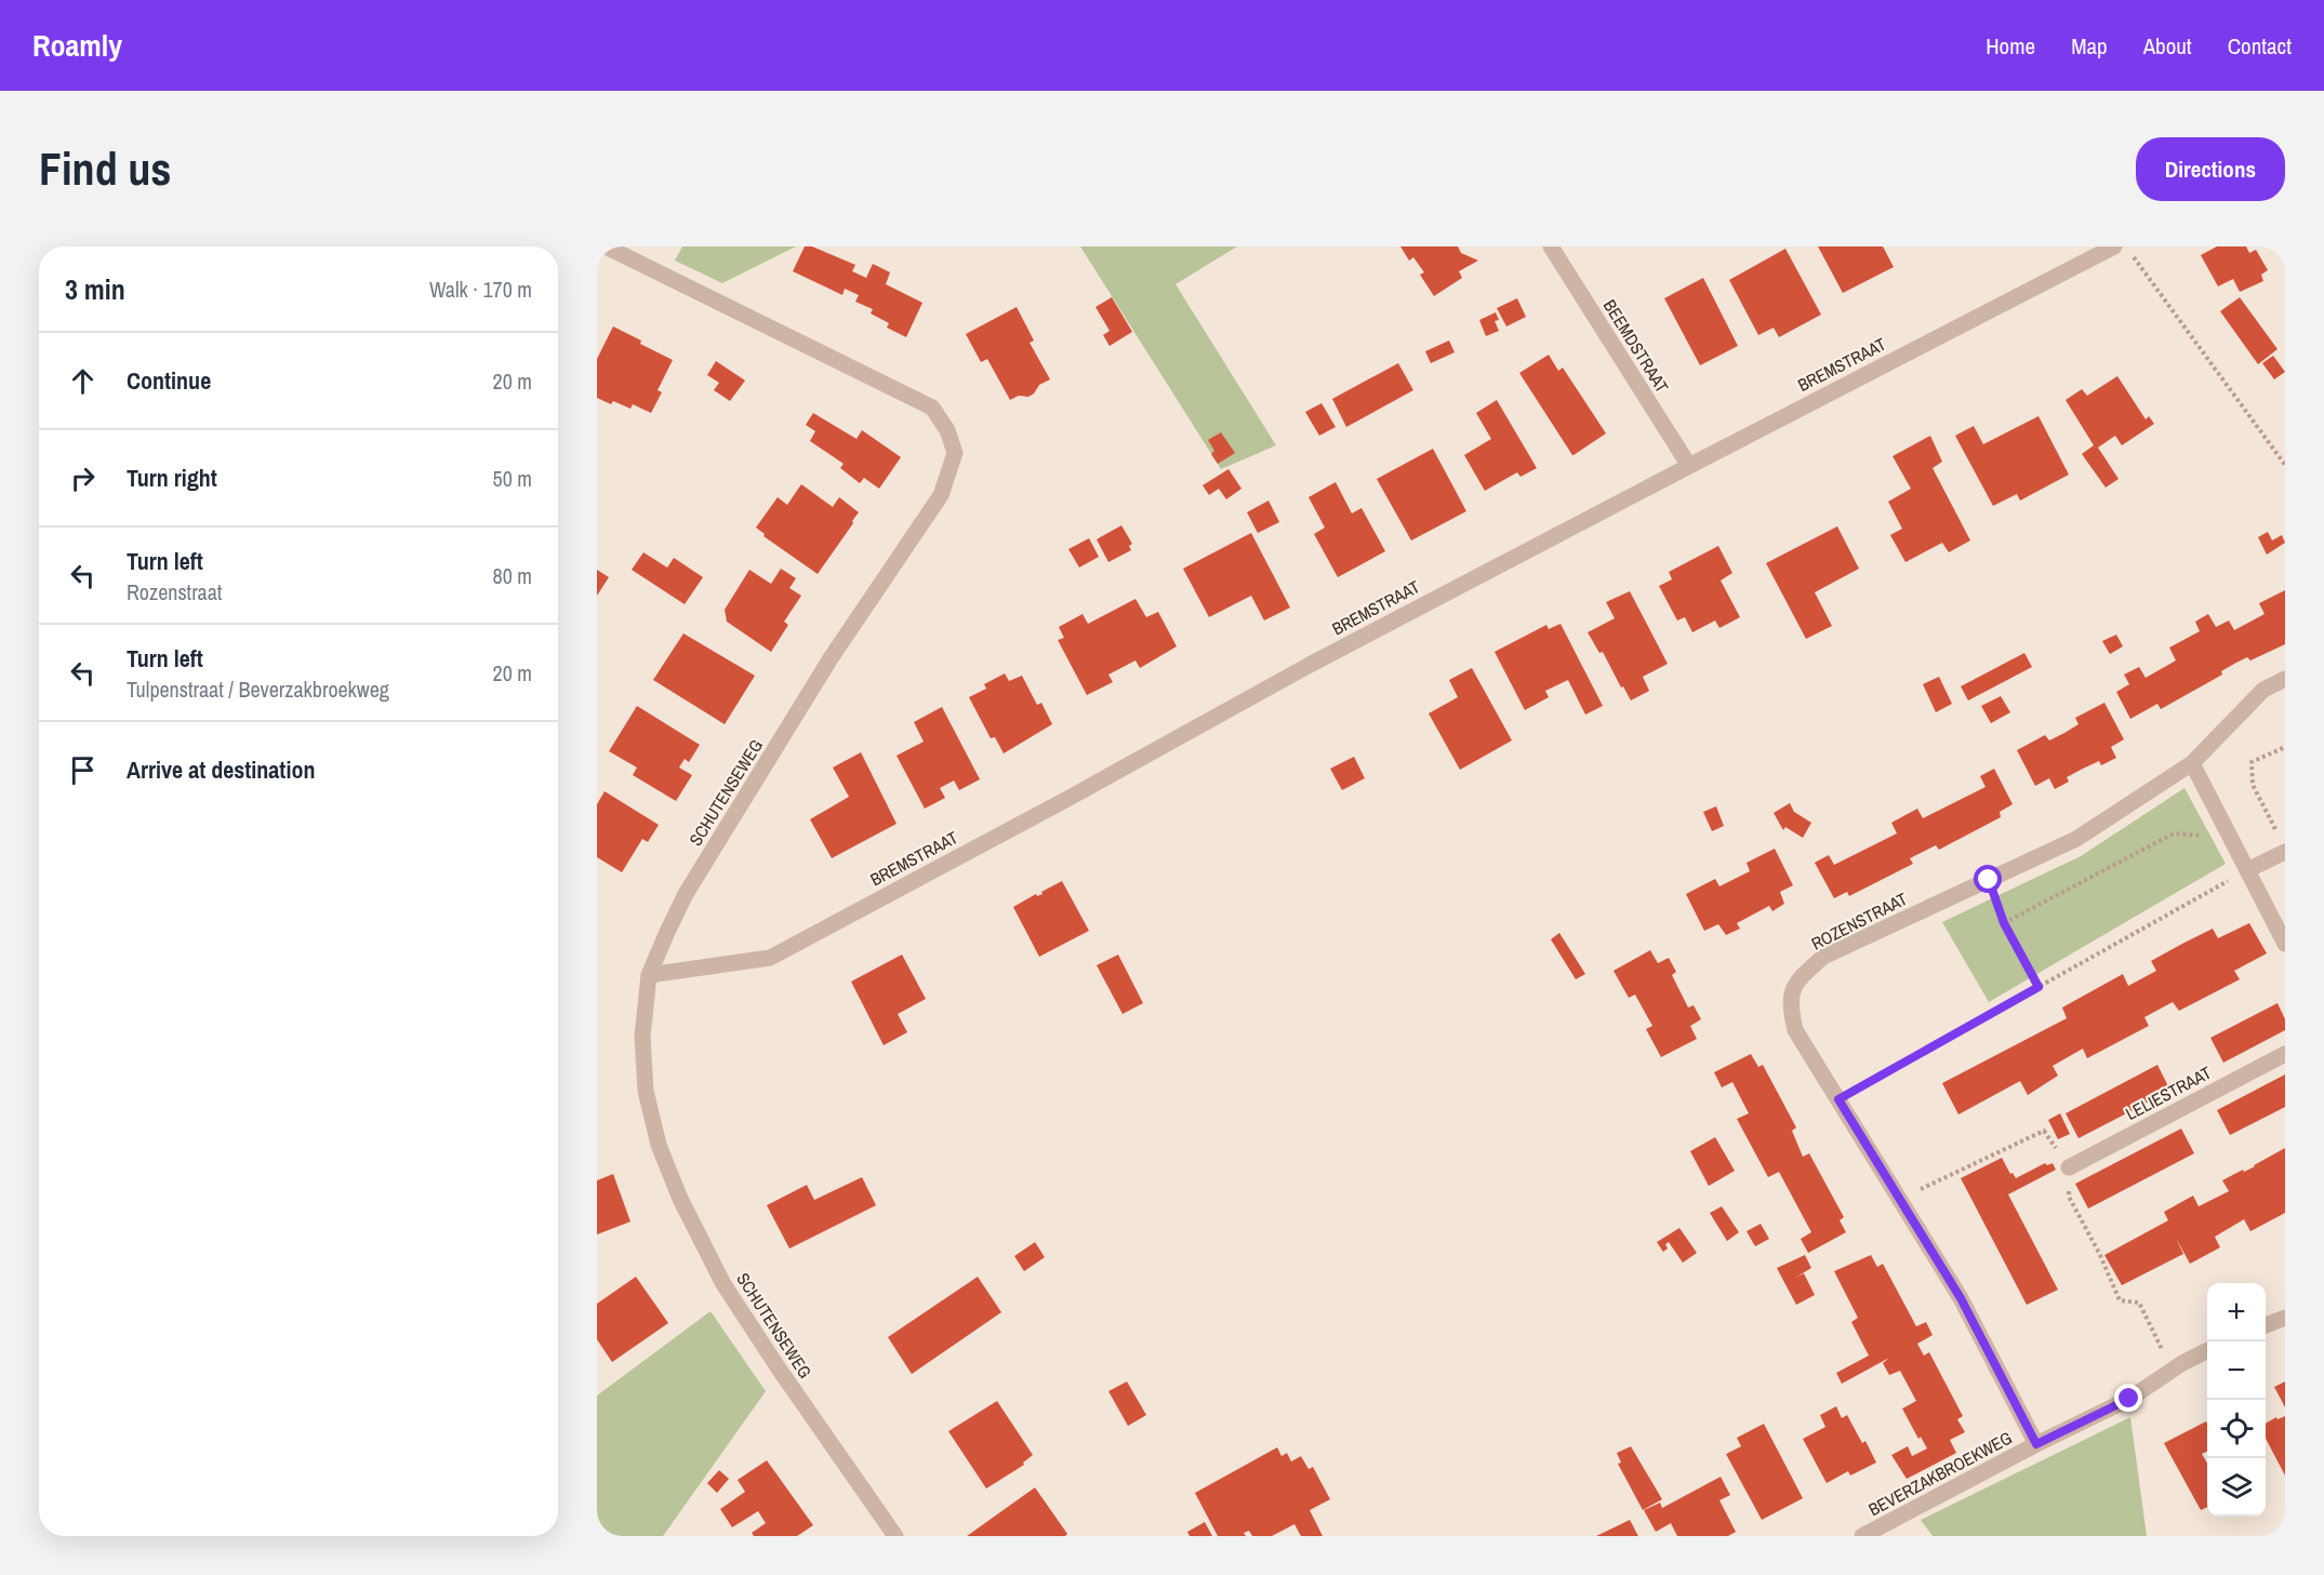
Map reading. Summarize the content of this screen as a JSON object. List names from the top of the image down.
{
  "streets": {
    "street": [
      "BEEMDSTRAAT",
      "BREMSTRAAT",
      "SCHUTENSEWEG",
      "ROZENSTRAAT",
      "LELIESTRAAT",
      "BEVERZAKBROEKWEG"
    ]
  },
  "crossings": [
    ["BEEMDSTRAAT", "BREMSTRAAT"],
    ["BREMSTRAAT", "SCHUTENSEWEG"],
    ["ROZENSTRAAT", "BEVERZAKBROEKWEG"]
  ],
  "page": {
    "header": "Roamly",
    "nav": [
      "Home",
      "Map",
      "About",
      "Contact"
    ],
    "buttons": "Directions",
    "title": "Find us",
    "heading": ["3 min", "Walk · 170 m"],
    "list": [
      ["Continue", "20 m"],
      ["Turn right", "50 m"],
      ["Turn left", "Rozenstraat", "80 m"],
      ["Turn left", "Tulpenstraat / Beverzakbroekweg", "20 m"],
      "Arrive at destination"
    ],
    "map_buttons": ["+", "−"]
  }
}
